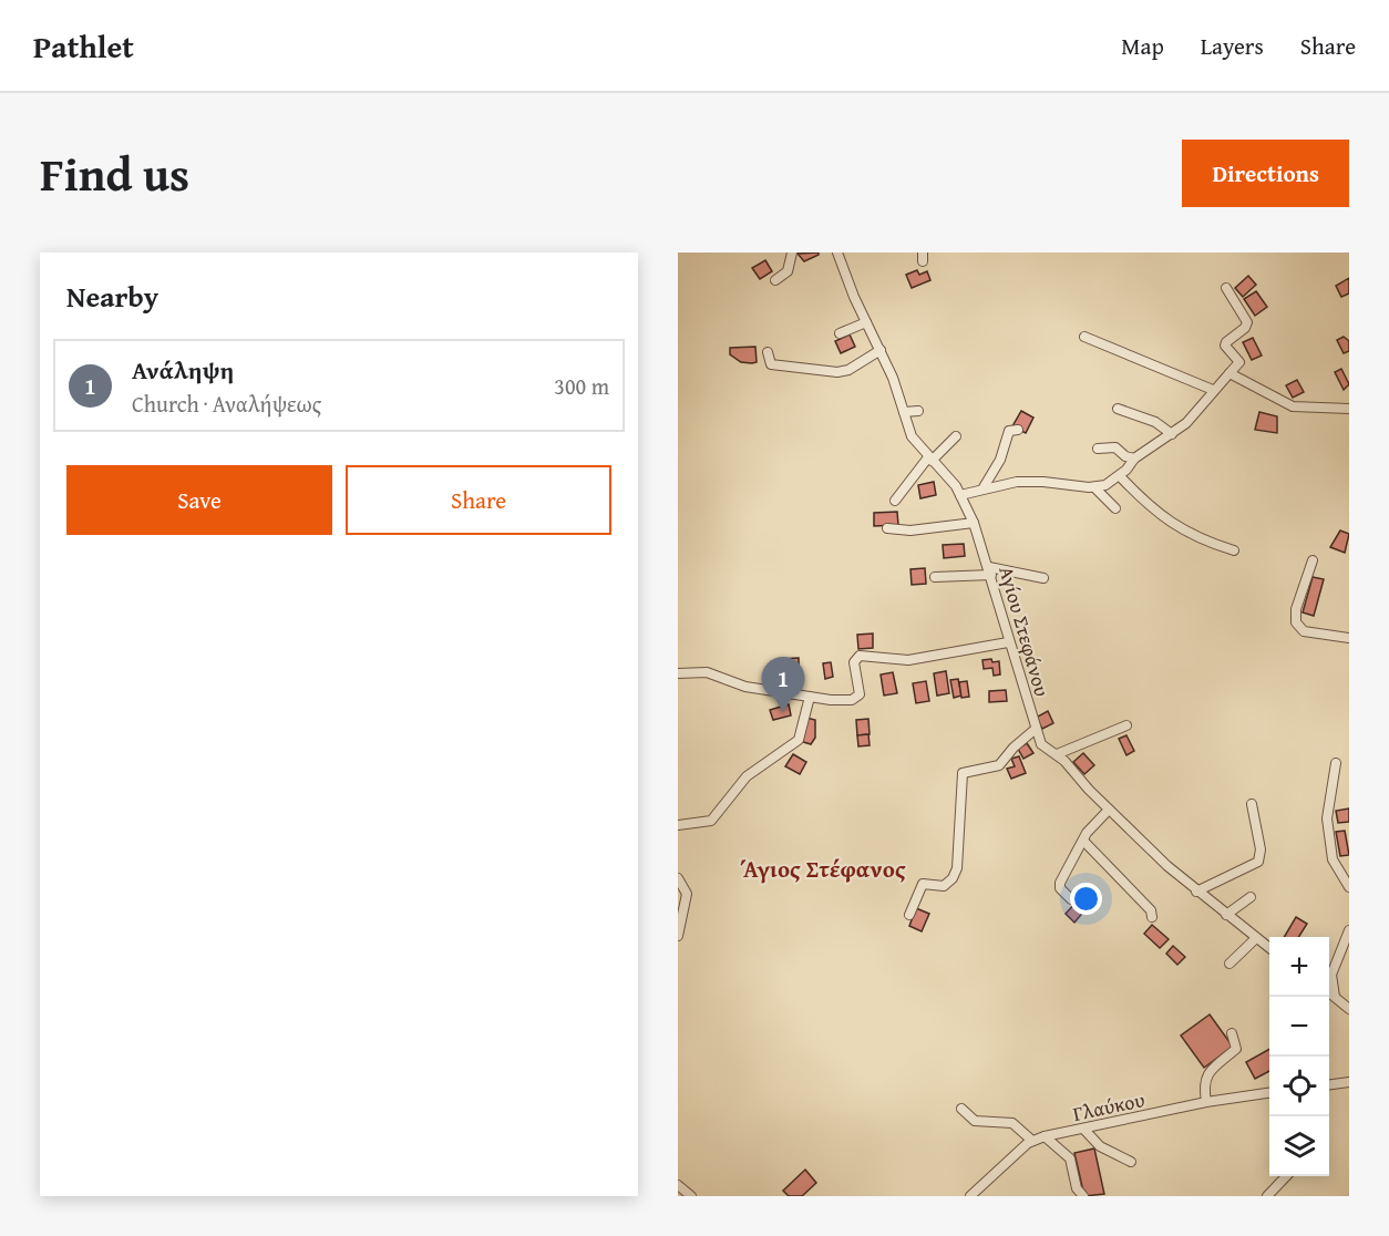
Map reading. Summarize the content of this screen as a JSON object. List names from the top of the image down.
{
  "streets": {
    "street": ["Αγίου Στεφάνου", "Γλαύκου"]
  },
  "districts": ["Άγιος Στέφανος"],
  "page": {
    "header": "Pathlet",
    "nav": ["Map", "Layers", "Share"],
    "title": "Find us",
    "buttons": [
      "Directions",
      ["Save", "Share"]
    ],
    "heading": "Nearby",
    "list": [
      {
        "mark": "1",
        "name": "Ανάληψη",
        "note": "Church · Αναλήψεως",
        "value": "300 m"
      }
    ],
    "pins": "1",
    "map_buttons": ["+", "−"]
  }
}
